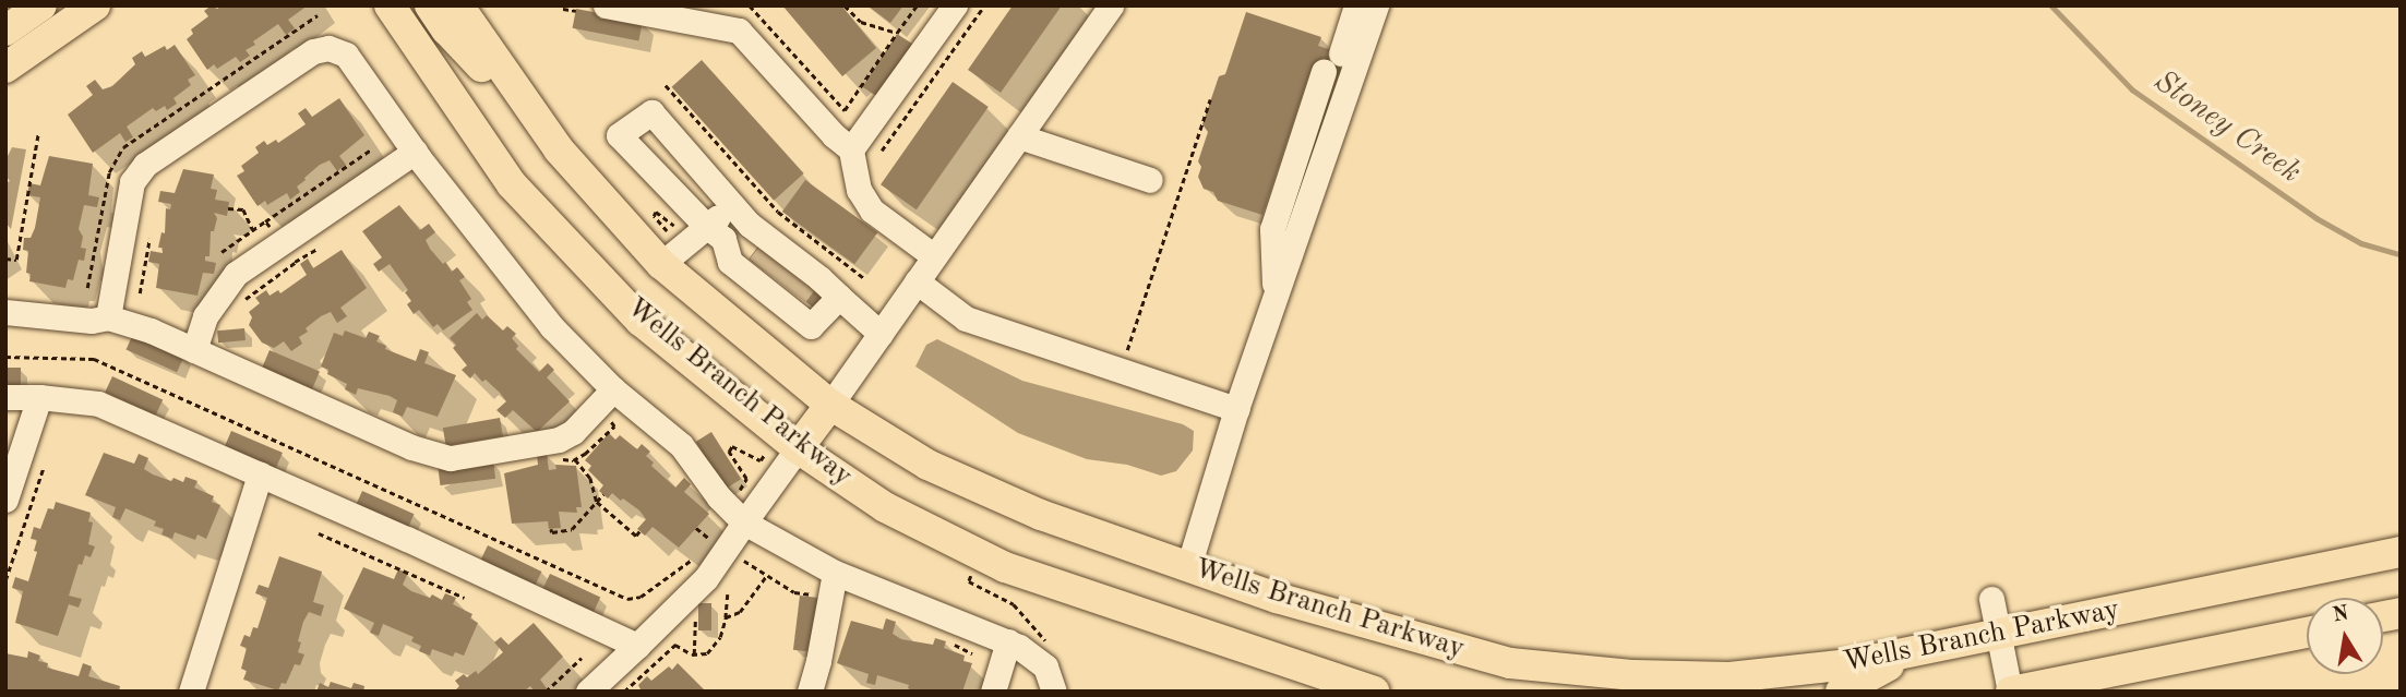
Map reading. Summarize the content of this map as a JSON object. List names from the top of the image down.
{
  "streets": {
    "main road": ["Wells Branch Parkway"]
  },
  "water": ["Stoney Creek"],
  "north": "top"
}
